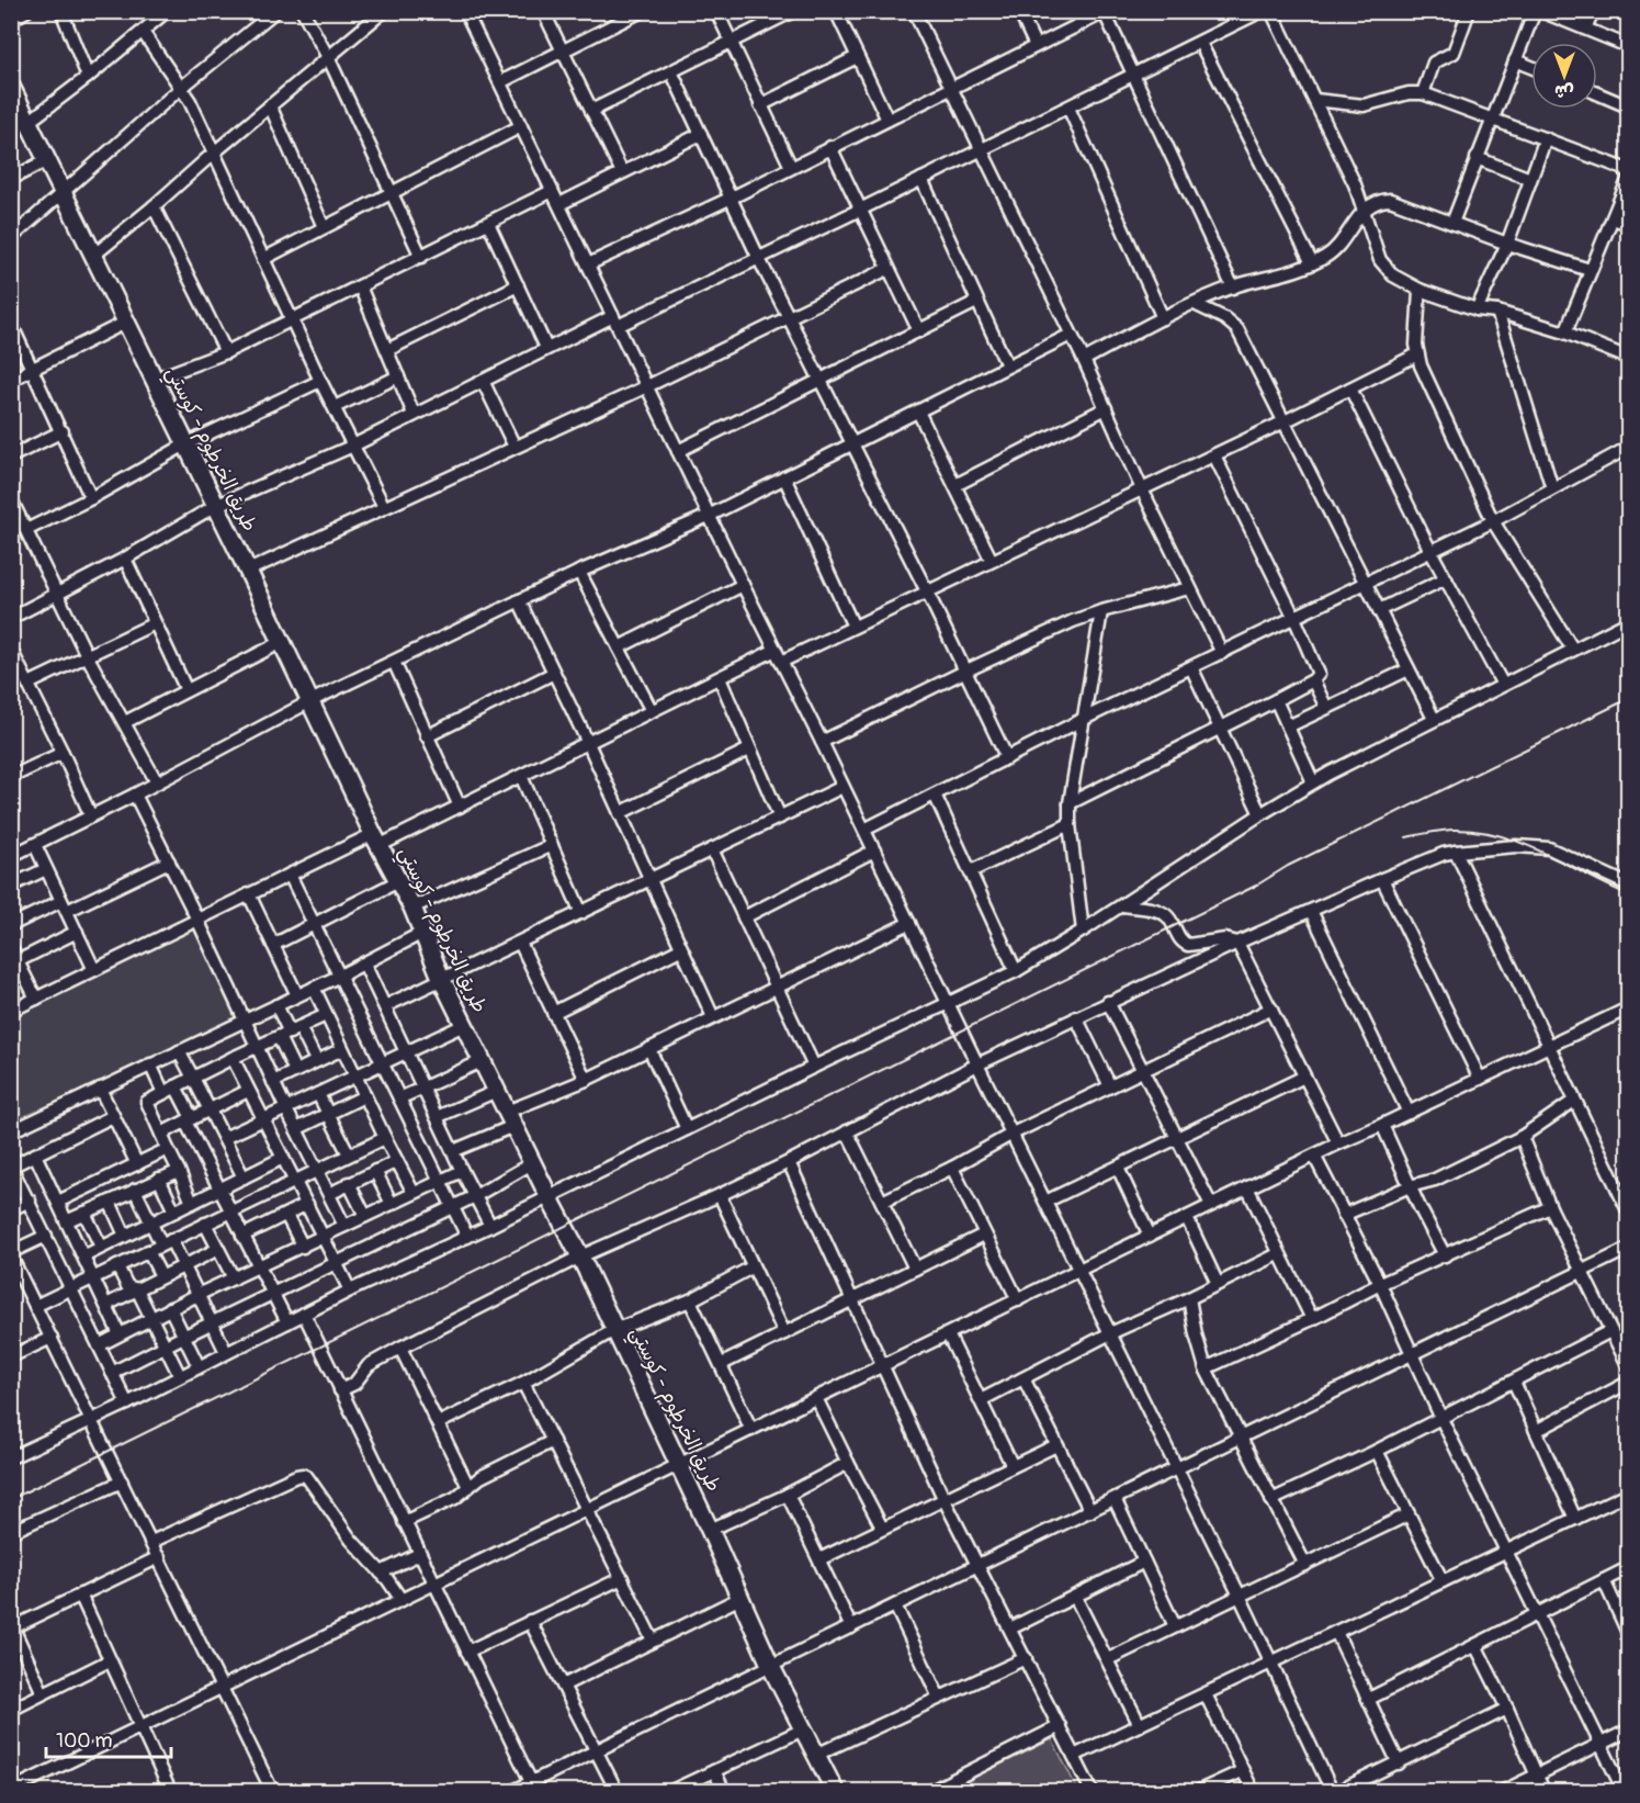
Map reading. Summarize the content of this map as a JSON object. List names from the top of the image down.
{
  "streets": {
    "highway": ["طريق الخرطوم - كوستي"]
  },
  "scale_bar": "100 m",
  "north": "bottom"
}
